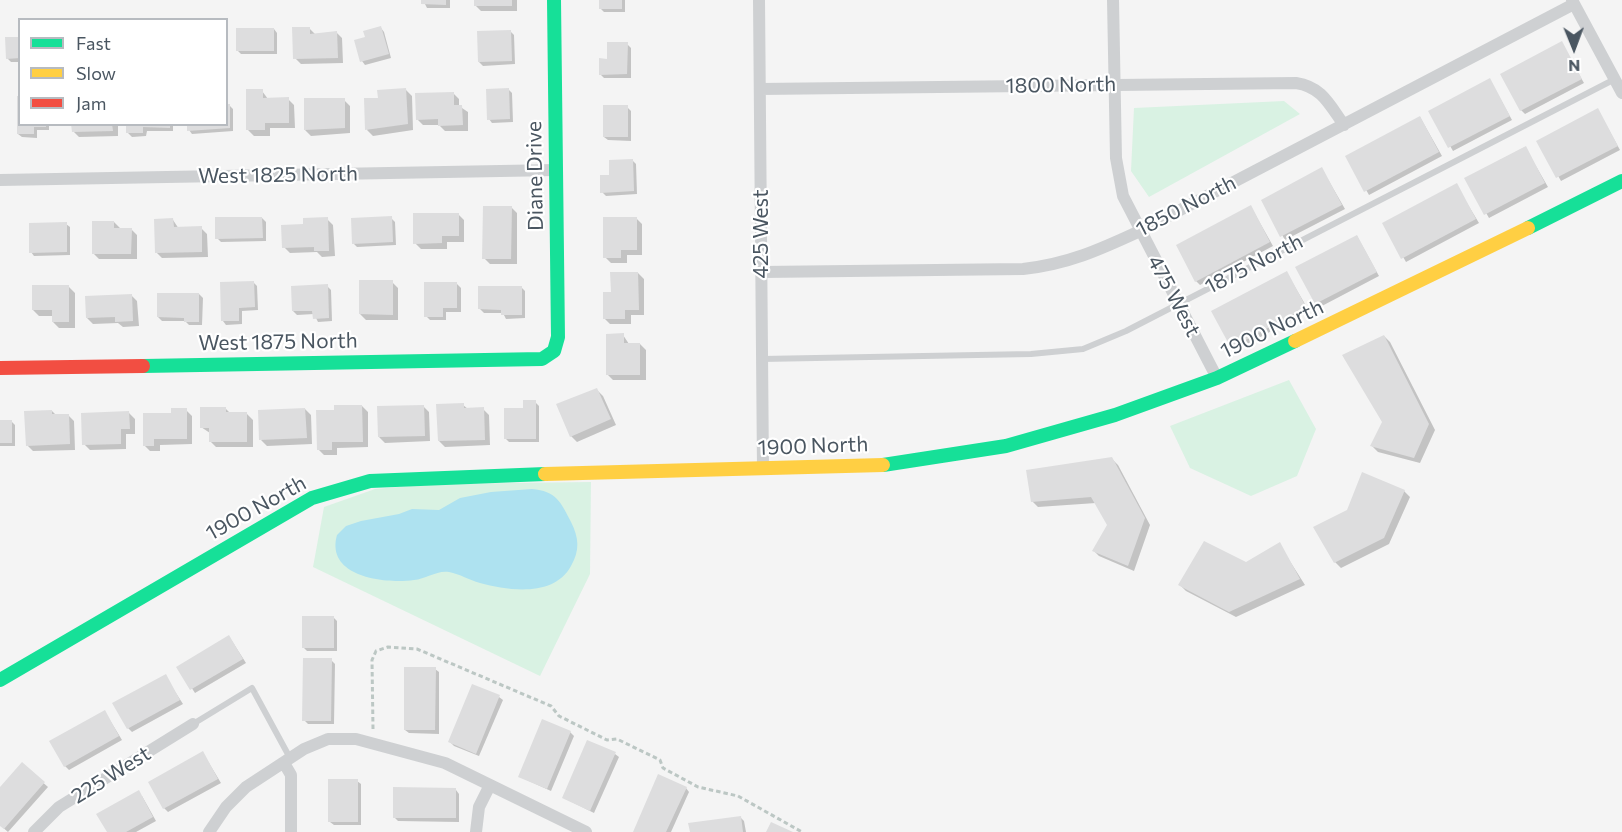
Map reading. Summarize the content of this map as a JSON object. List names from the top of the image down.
{
  "streets": {
    "street": [
      "1800 North",
      "West 1825 North",
      "Diane Drive",
      "1850 North",
      "425 West",
      "475 West",
      "1900 North",
      "West 1875 North",
      "225 West"
    ],
    "lane": ["1875 North"]
  },
  "crossings": [
    ["1800 North", "1850 North"],
    ["1800 North", "425 West"],
    ["1800 North", "475 West"],
    ["West 1825 North", "Diane Drive"],
    ["Diane Drive", "West 1875 North"],
    ["1850 North", "425 West"],
    ["1850 North", "475 West"],
    ["425 West", "1875 North"],
    ["425 West", "1900 North"],
    ["1875 North", "475 West"],
    ["475 West", "1900 North"]
  ],
  "legend": ["Fast", "Slow", "Jam"],
  "north": "bottom"
}
